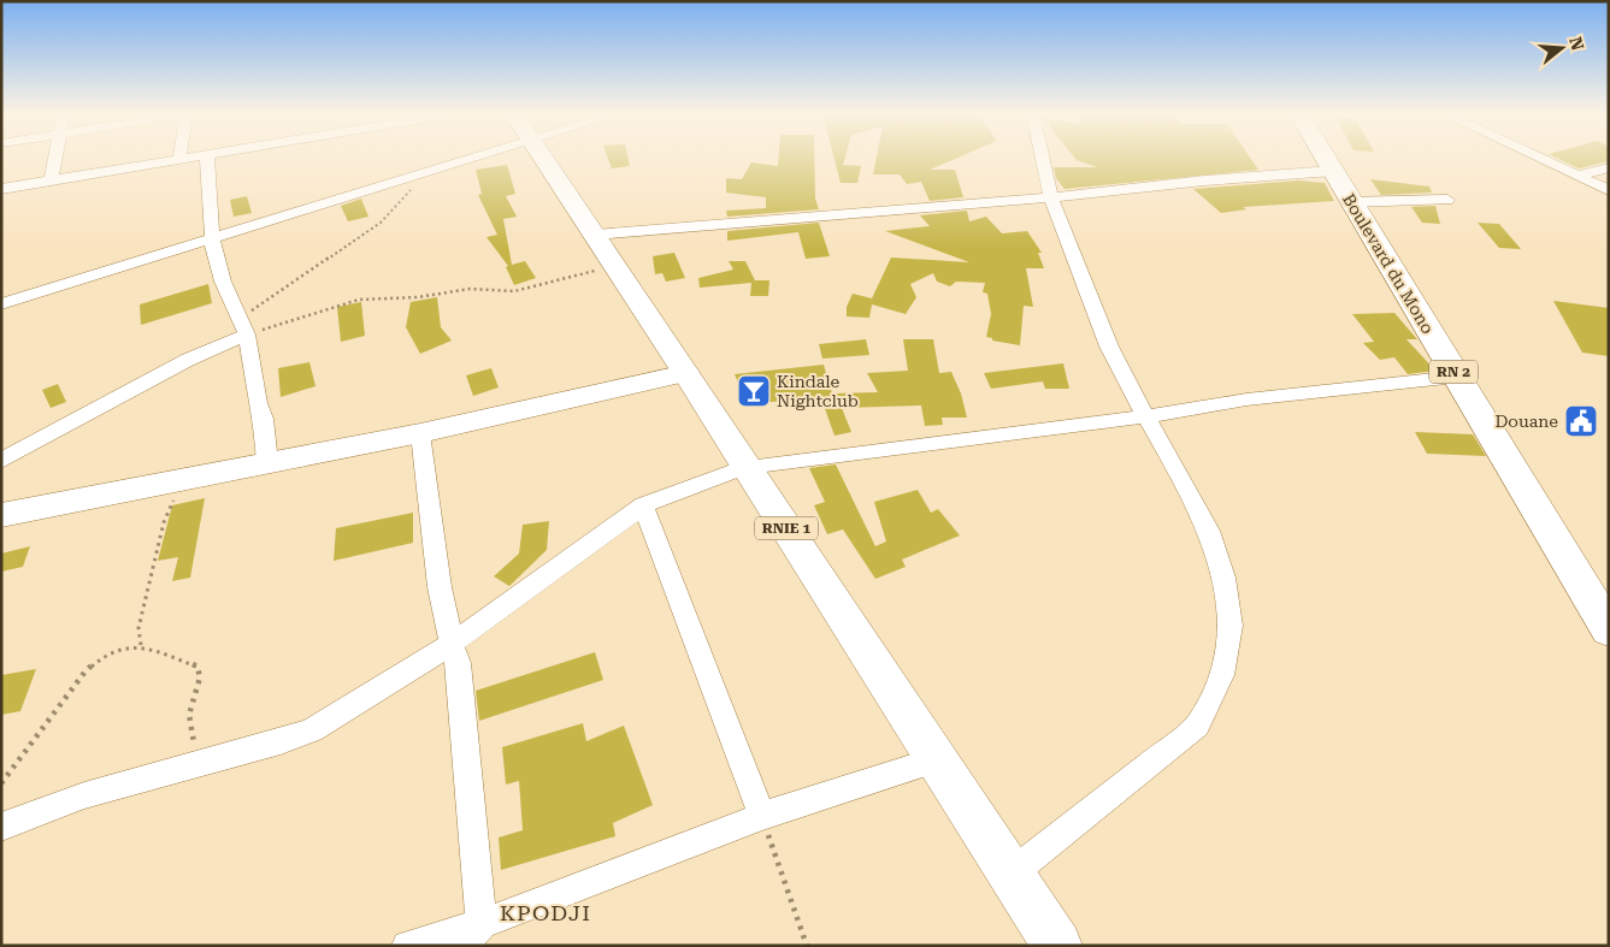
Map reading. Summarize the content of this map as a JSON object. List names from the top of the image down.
{
  "streets": {
    "main road": ["Boulevard du Mono", "RN 2", "RNIE 1"]
  },
  "districts": ["KPODJI"],
  "places": {
    "bar": ["Kindale Nightclub"],
    "public building": ["Douane"]
  },
  "north": "right"
}
